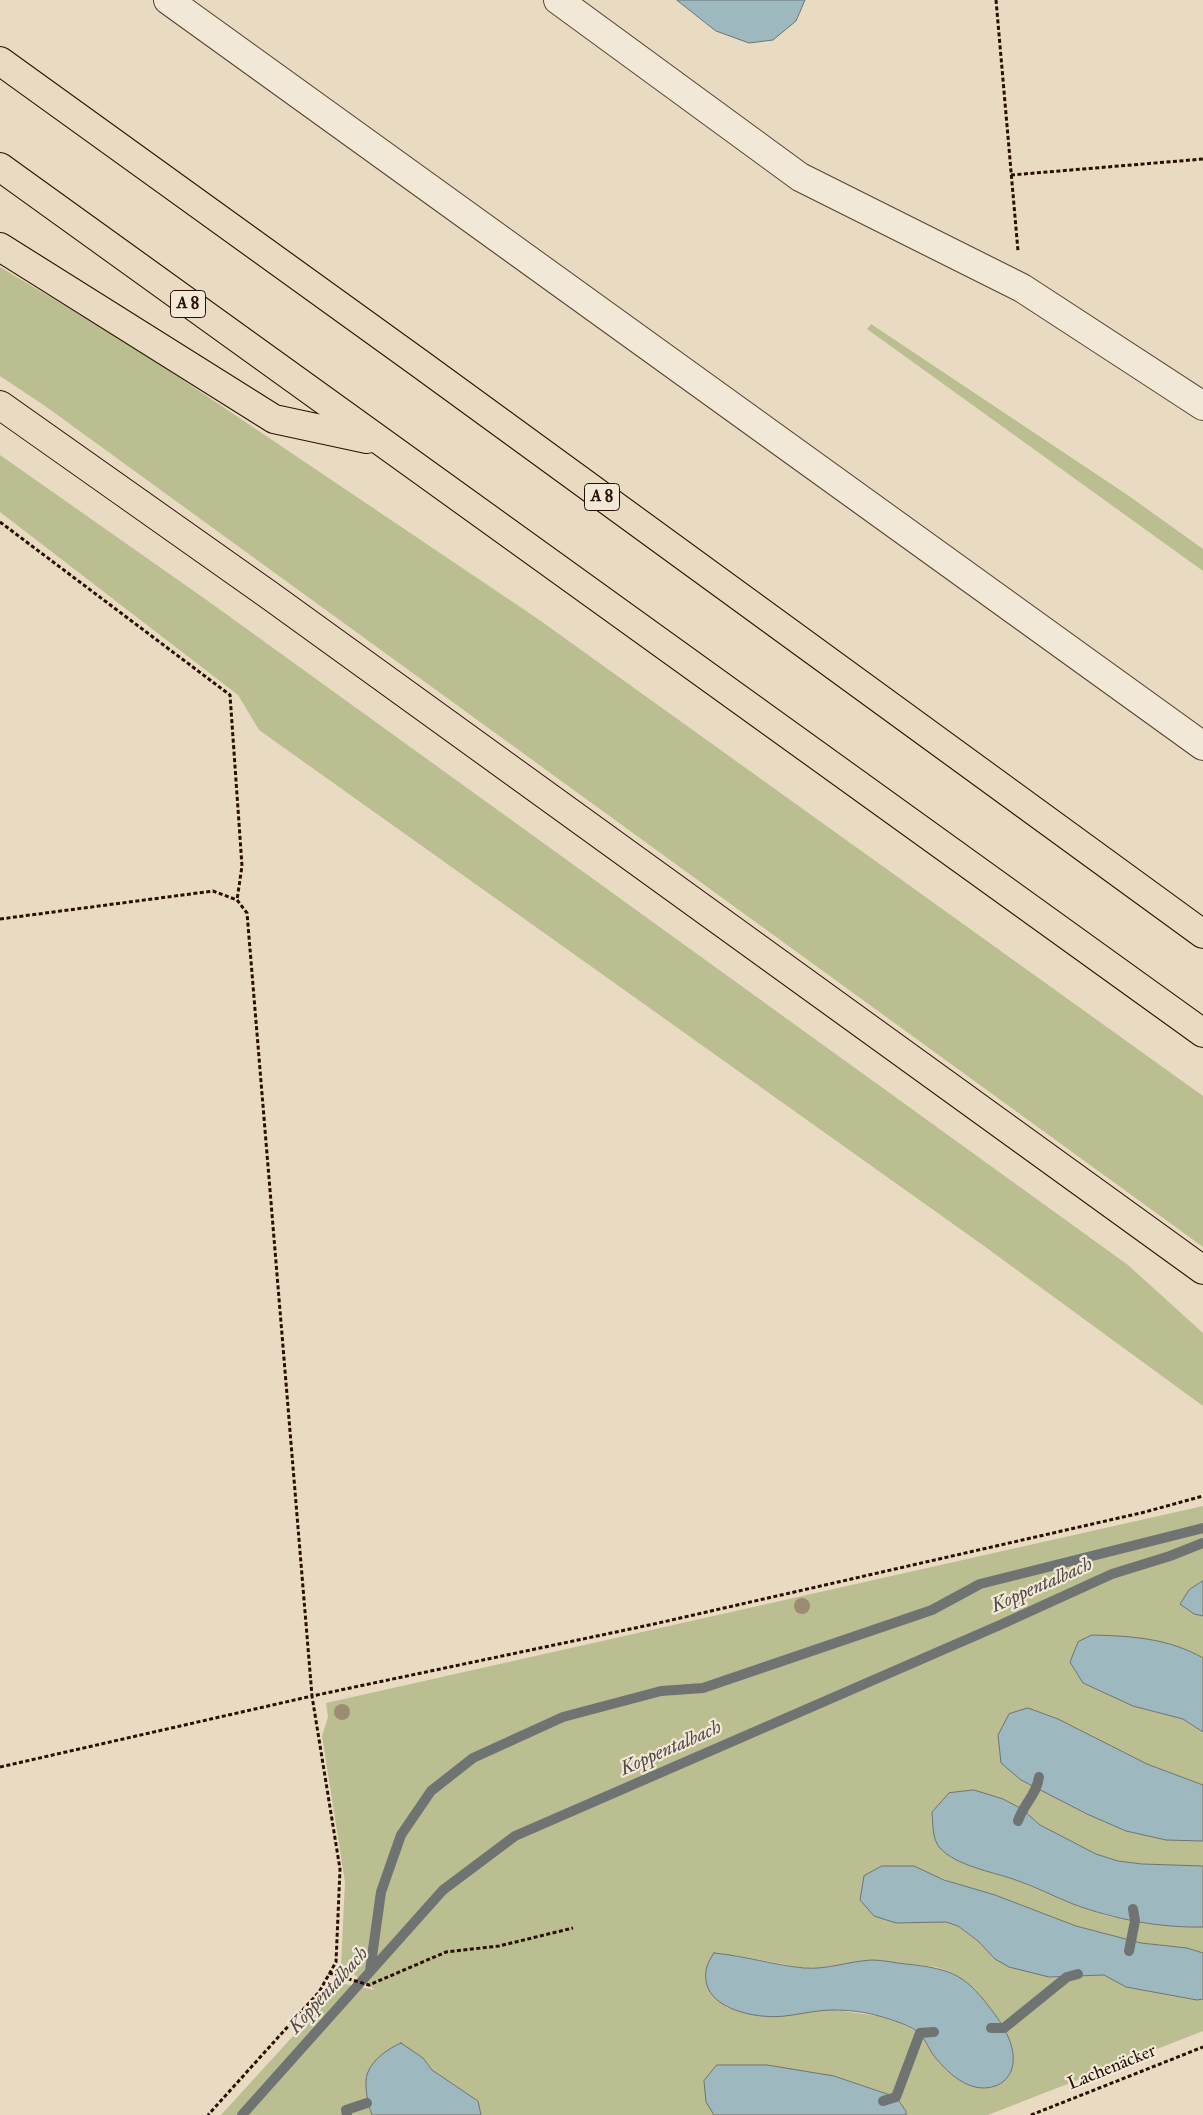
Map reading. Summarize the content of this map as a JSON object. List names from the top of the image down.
{
  "streets": {
    "highway": ["A 8"],
    "path": ["Lachenäcker"]
  },
  "water": ["Koppentalbach"]
}
